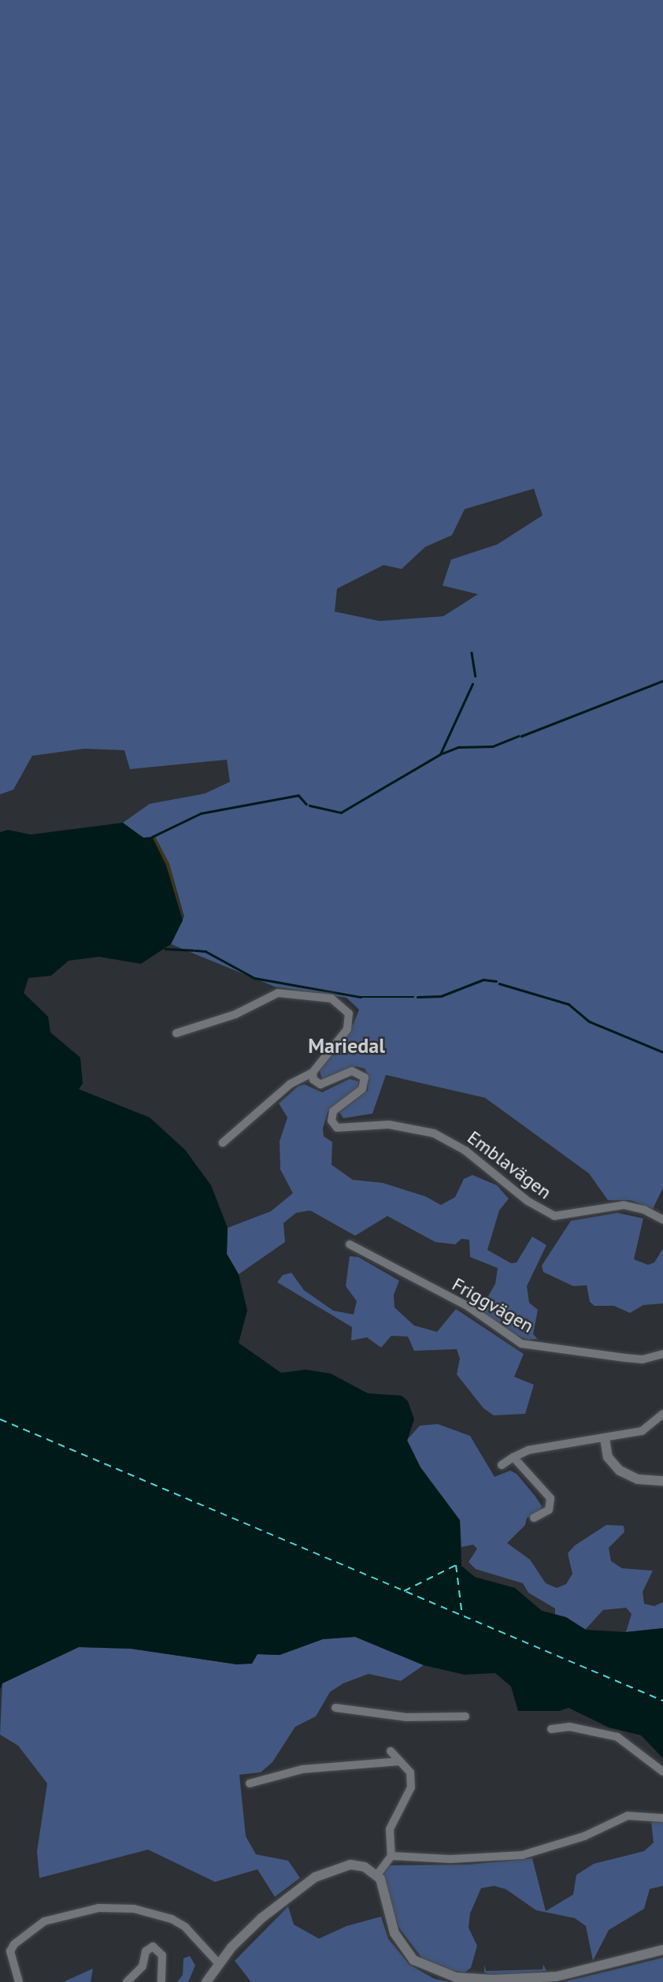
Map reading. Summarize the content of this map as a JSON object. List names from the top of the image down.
{
  "streets": {
    "street": ["Emblavägen", "Friggvägen"]
  },
  "districts": ["Mariedal"]
}
